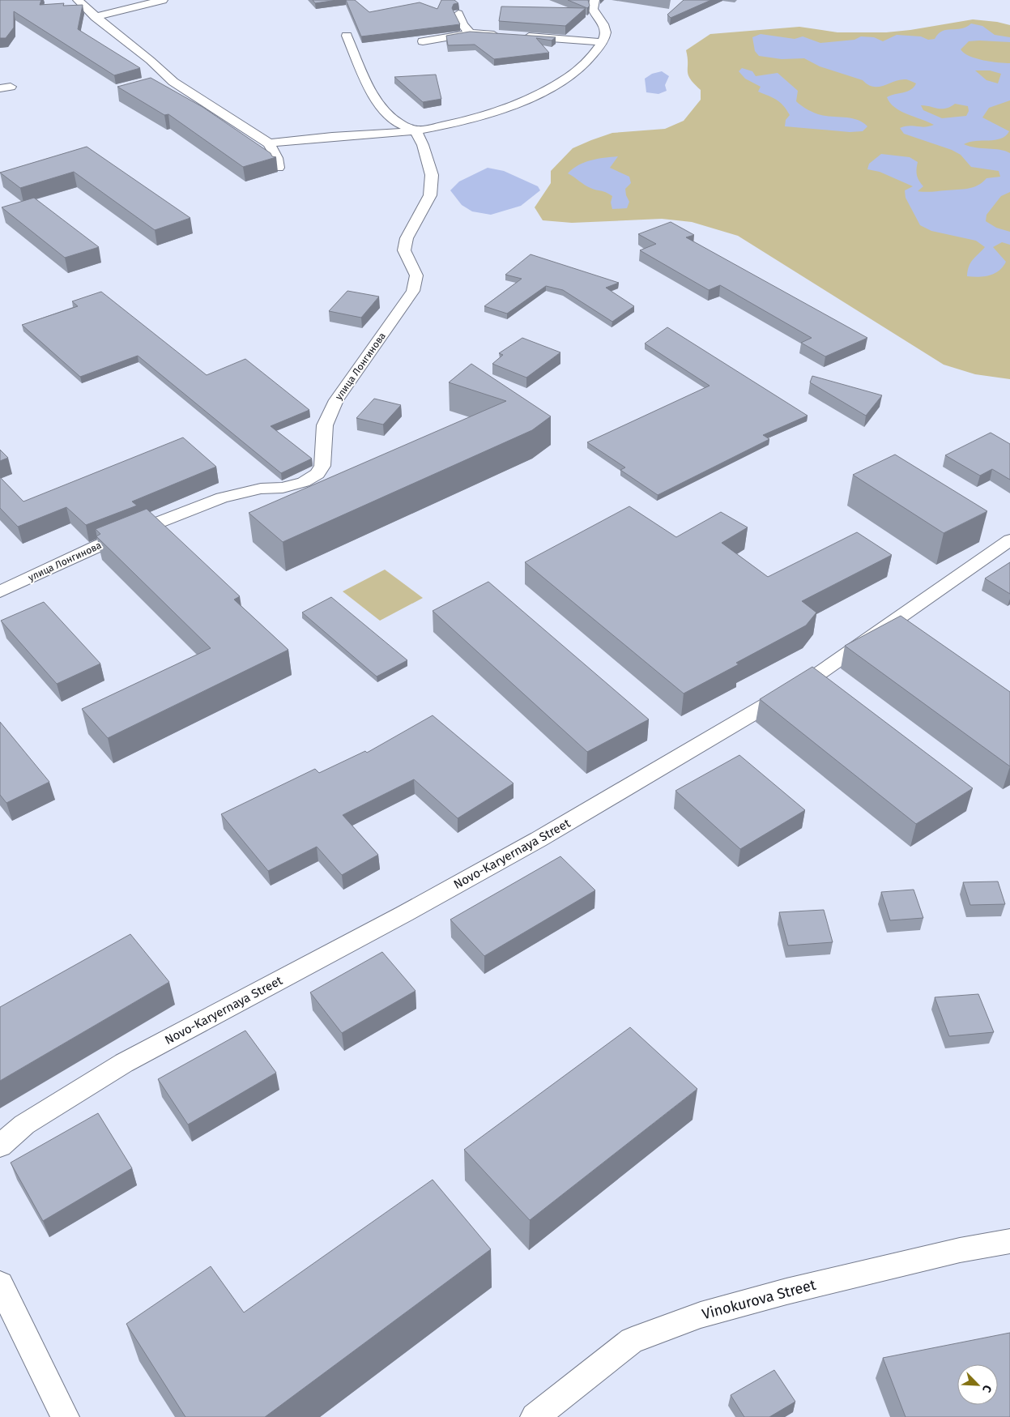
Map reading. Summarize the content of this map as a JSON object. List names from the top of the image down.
{
  "streets": {
    "street": ["улица Лонгинова", "Novo-Karyernaya Street", "Vinokurova Street"]
  },
  "north": "bottom right"
}
